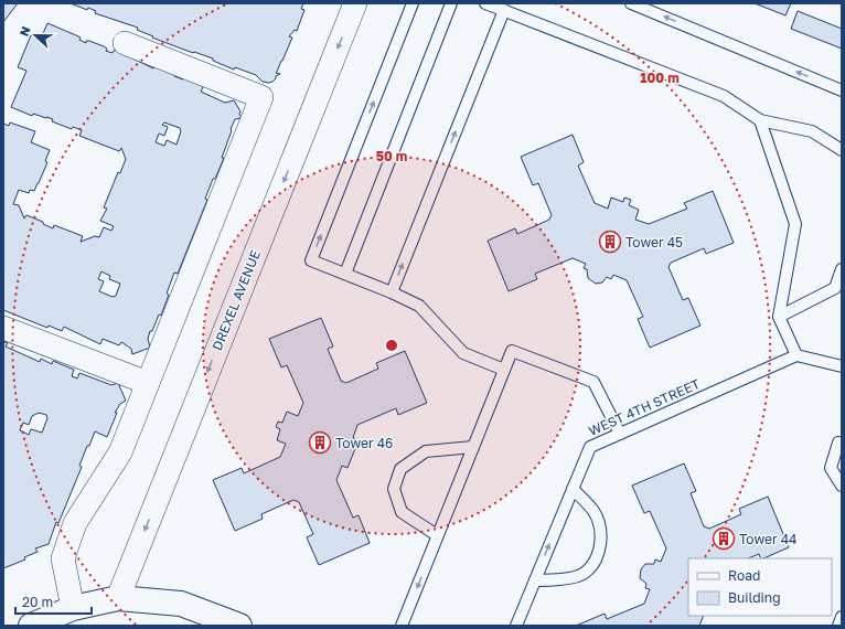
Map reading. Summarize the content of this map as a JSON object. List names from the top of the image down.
{
  "streets": {
    "street": ["DREXEL AVENUE"],
    "lane": ["WEST 4TH STREET"]
  },
  "places": {
    "building": ["Tower 45", "Tower 46", "Tower 44"]
  },
  "legend": ["Road", "Building"],
  "scale_bar": "20 m",
  "north": "left",
  "rings": ["100 m", "50 m"]
}
